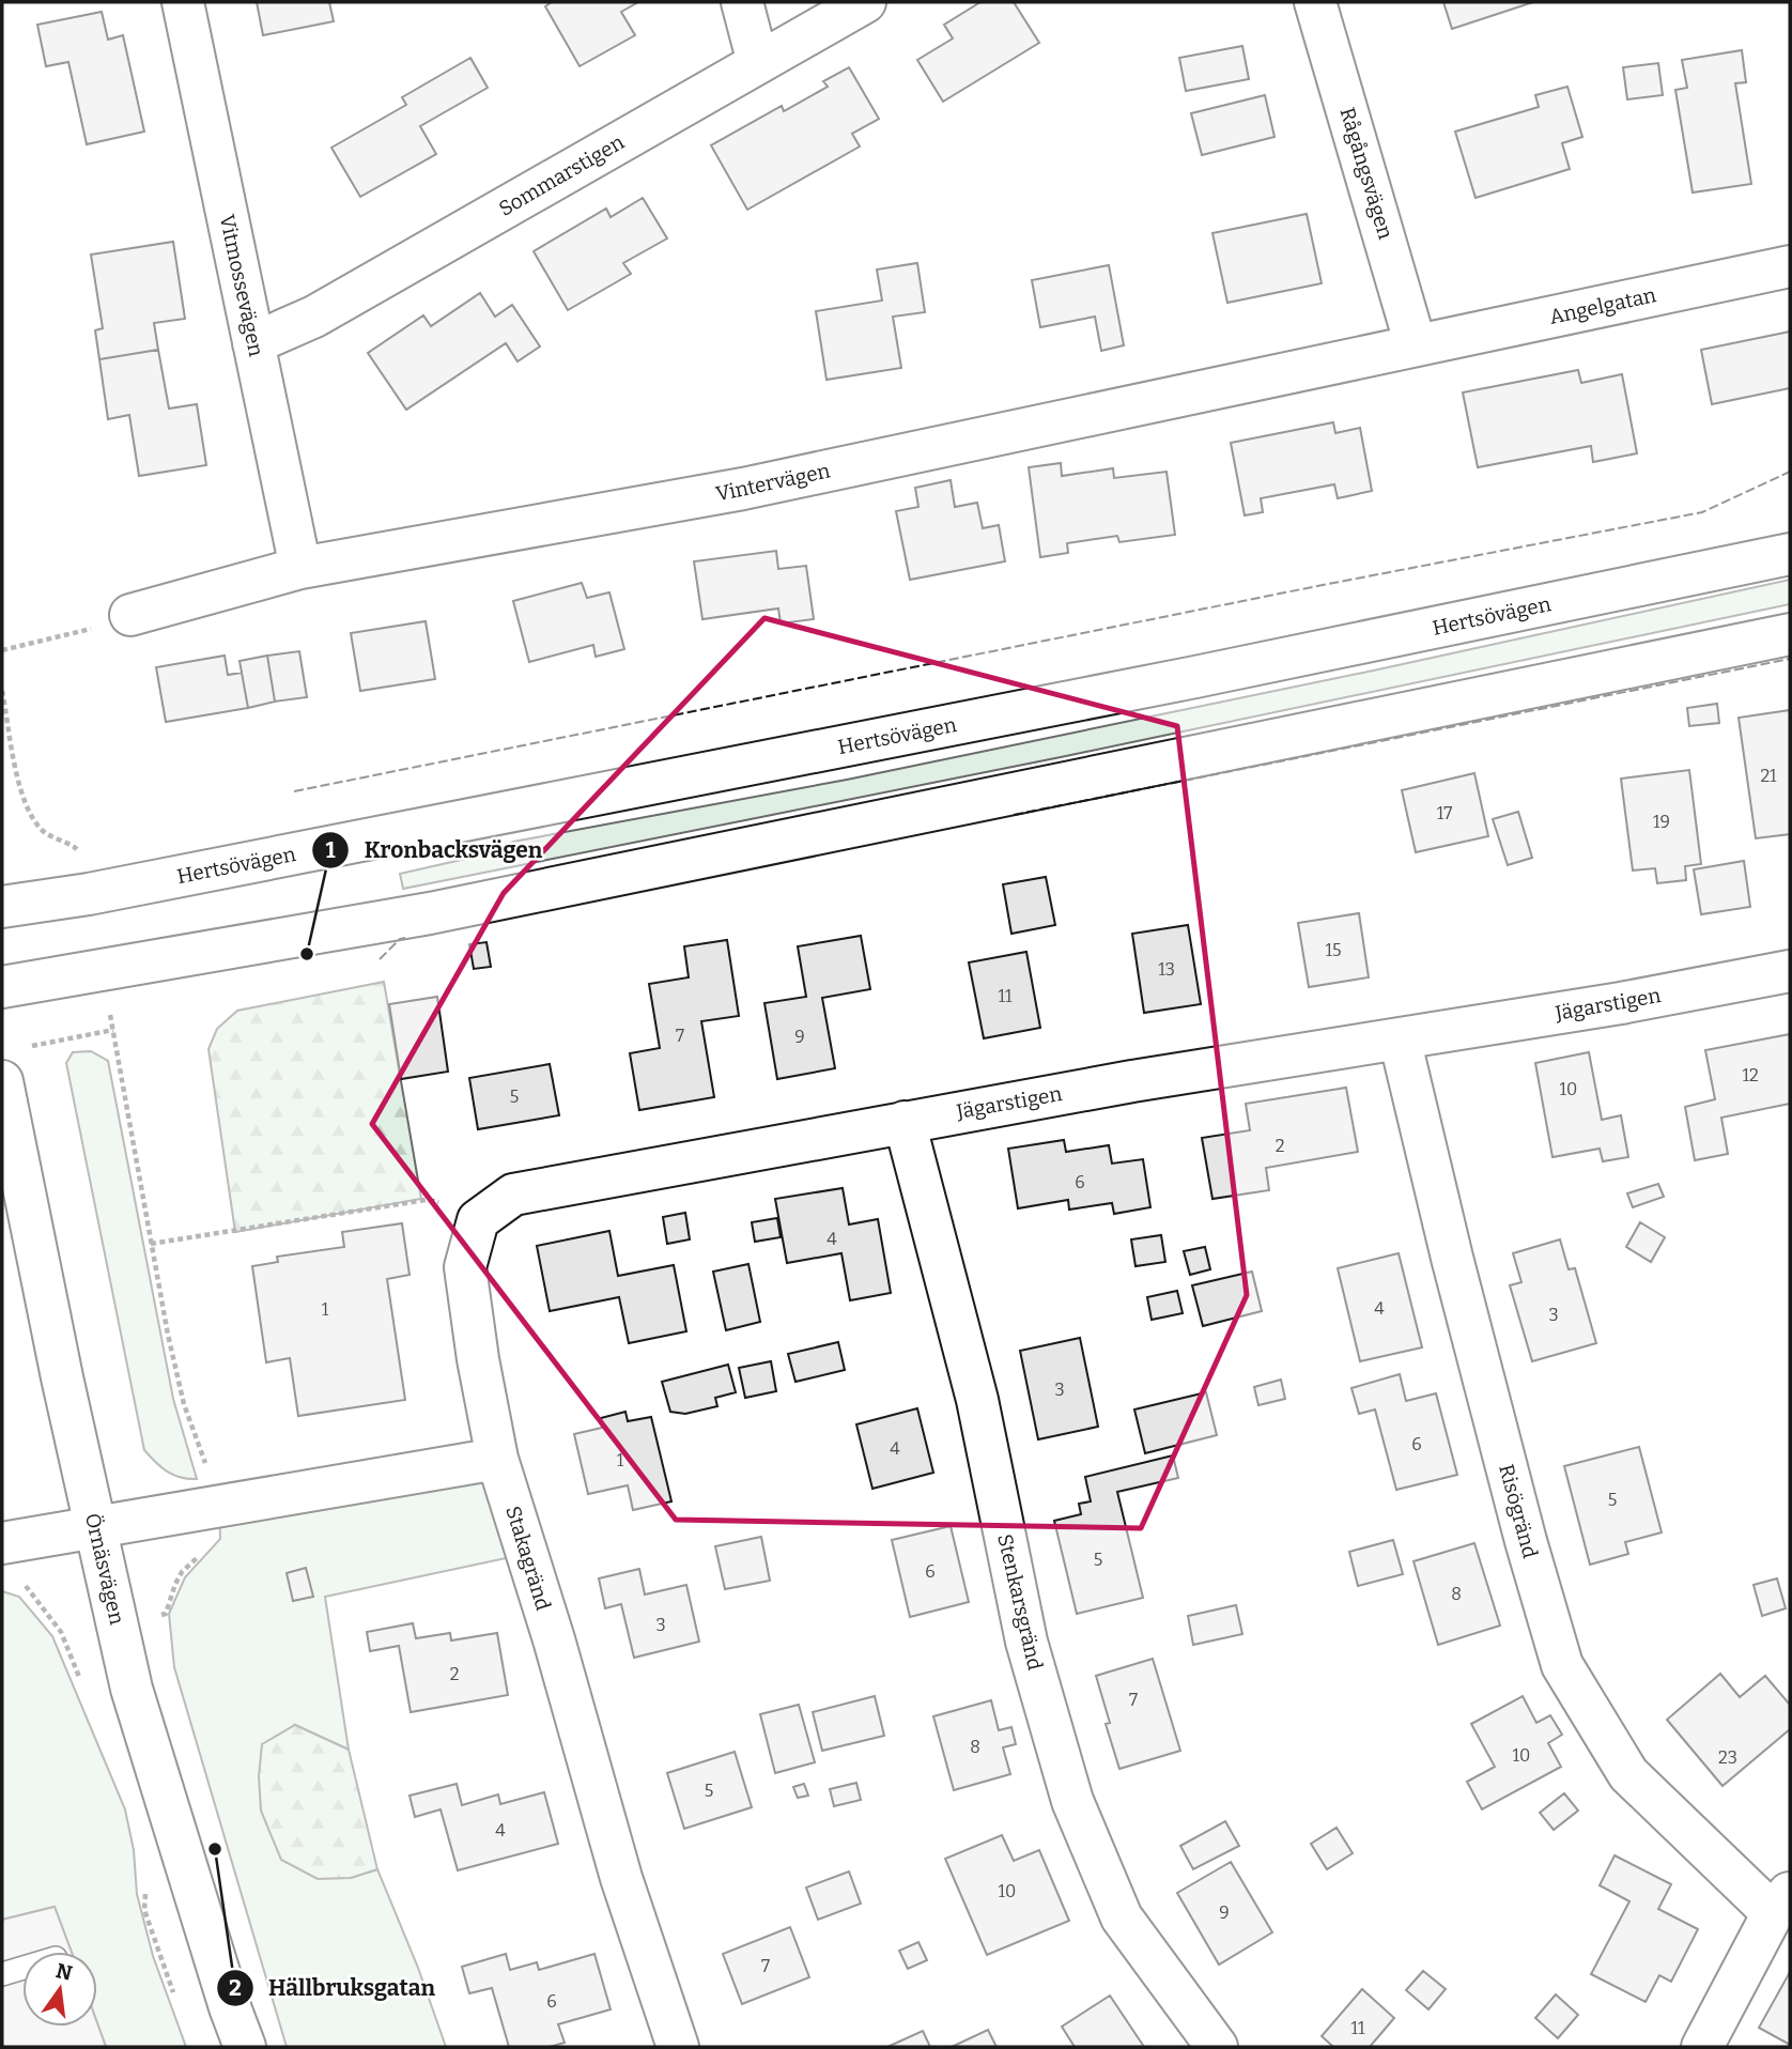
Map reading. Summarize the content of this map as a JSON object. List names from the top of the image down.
{
  "streets": {
    "street": [
      "Rågångsvägen",
      "Sommarstigen",
      "Vitmossevägen",
      "Angelgatan",
      "Vintervägen",
      "Hertsövägen",
      "Jägarstigen",
      "Risögränd",
      "Stakagränd",
      "Örnäsvägen",
      "Stenkarsgränd"
    ]
  },
  "crossings": [
    ["Rågångsvägen", "Angelgatan"],
    ["Rågångsvägen", "Vintervägen"],
    ["Sommarstigen", "Vitmossevägen"],
    ["Vitmossevägen", "Vintervägen"],
    ["Angelgatan", "Vintervägen"],
    ["Jägarstigen", "Risögränd"],
    ["Jägarstigen", "Stenkarsgränd"]
  ],
  "places": ["Kronbacksvägen", "Hällbruksgatan"],
  "house_numbers": [
    "21",
    "17",
    "19",
    "15",
    "13",
    "11",
    "7",
    "9",
    "12",
    "10",
    "5",
    "2",
    "6",
    "4",
    "4",
    "1",
    "3",
    "3",
    "6",
    "4",
    "1",
    "5",
    "5",
    "6",
    "8",
    "3",
    "2",
    "7",
    "8",
    "10",
    "23",
    "5",
    "4",
    "10",
    "9",
    "7",
    "6",
    "11"
  ],
  "north": "top"
}
